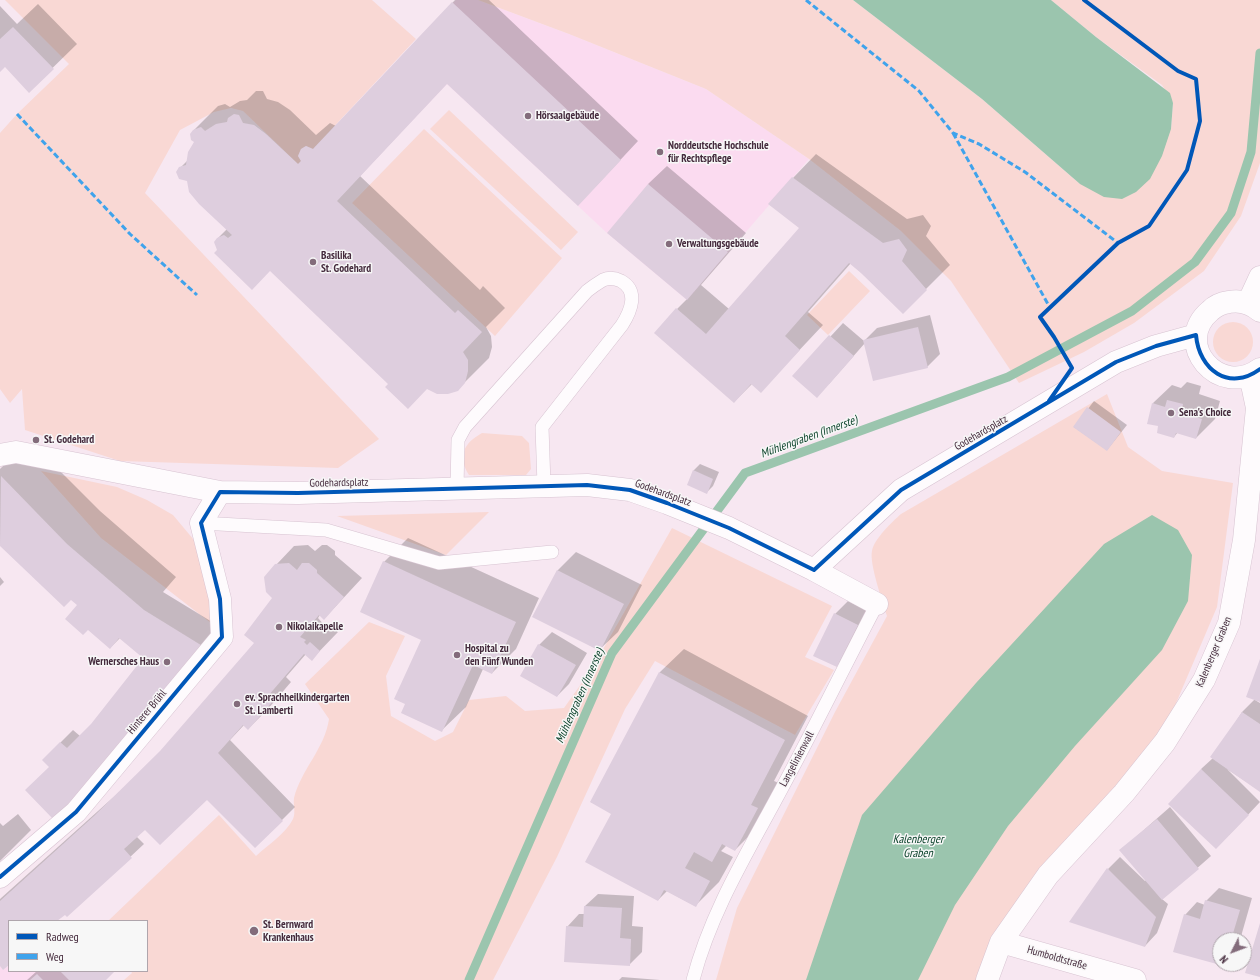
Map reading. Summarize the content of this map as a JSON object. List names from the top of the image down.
{
  "streets": {
    "street": [
      "Godehardsplatz",
      "Kalenberger Graben",
      "Hinterer Brühl",
      "Langelinienwall",
      "Humboldtstraße"
    ]
  },
  "crossings": [
    ["Godehardsplatz", "Kalenberger Graben"],
    ["Godehardsplatz", "Langelinienwall"],
    ["Kalenberger Graben", "Humboldtstraße"]
  ],
  "water": ["Mühlengraben (Innerste)", "Kalenberger Graben"],
  "places": [
    "Hörsaalgebäude",
    "Norddeutsche Hochschule für Rechtspflege",
    "Verwaltungsgebäude",
    "Basilika St. Godehard",
    "Sena's Choice",
    "St. Godehard",
    "Nikolaikapelle",
    "Hospital zu den Fünf Wunden",
    "Wernersches Haus",
    "ev. Sprachheilkindergarten St. Lamberti",
    "St. Bernward Krankenhaus"
  ],
  "legend": ["Radweg", "Weg"],
  "north": "bottom left"
}
